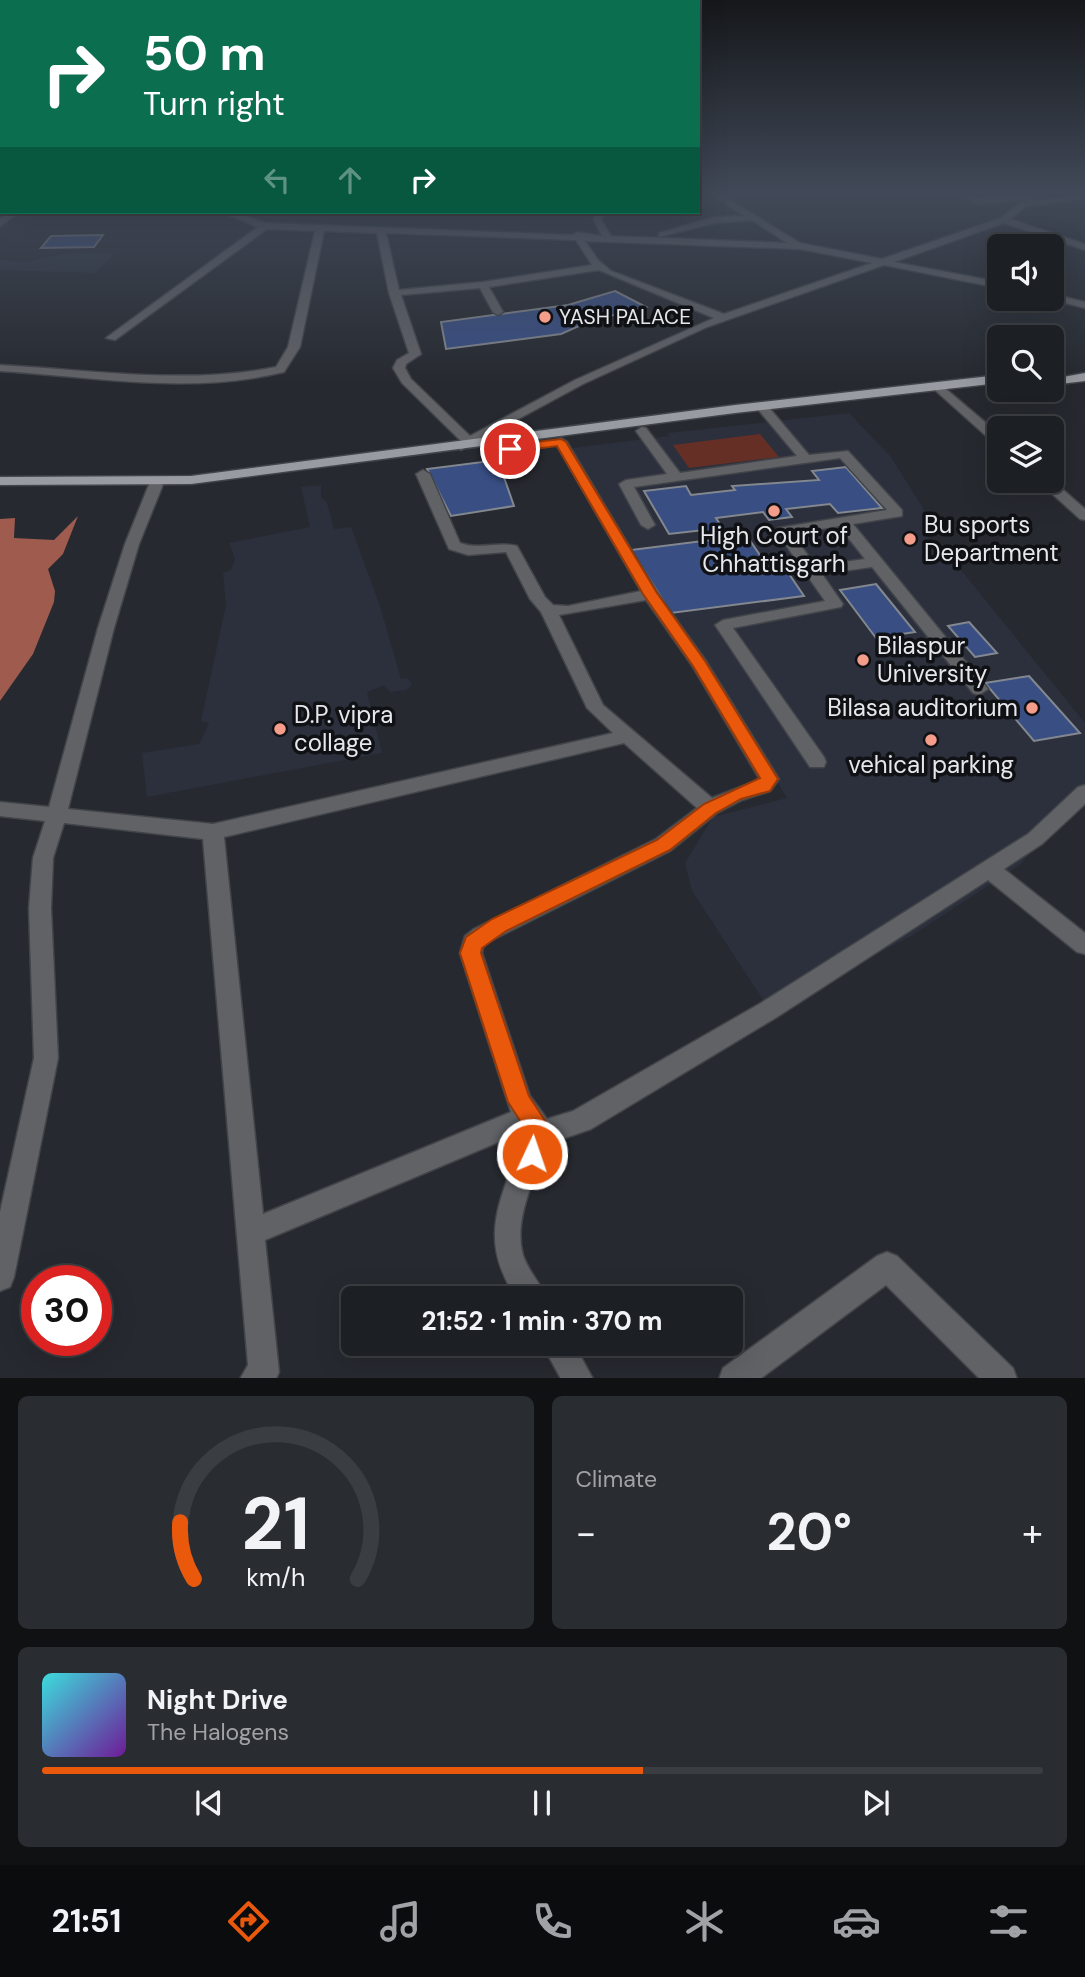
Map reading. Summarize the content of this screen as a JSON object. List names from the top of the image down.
{
  "places": [
    "YASH PALACE",
    "High Court of Chhattisgarh",
    "Bu sports Department",
    "Bilaspur University",
    "Bilasa auditorium",
    "D.P. vipra collage",
    "vehical parking"
  ],
  "page": {
    "turn": ["50 m", "Turn right"],
    "limit": "30",
    "trip": "21:52 · 1 min · 370 m",
    "tile": "Climate",
    "heat": ["−", "20°", "+"],
    "song": ["Night Drive", "The Halogens"],
    "tabs": "21:51",
    "gauge": ["21", "km/h"]
  }
}
